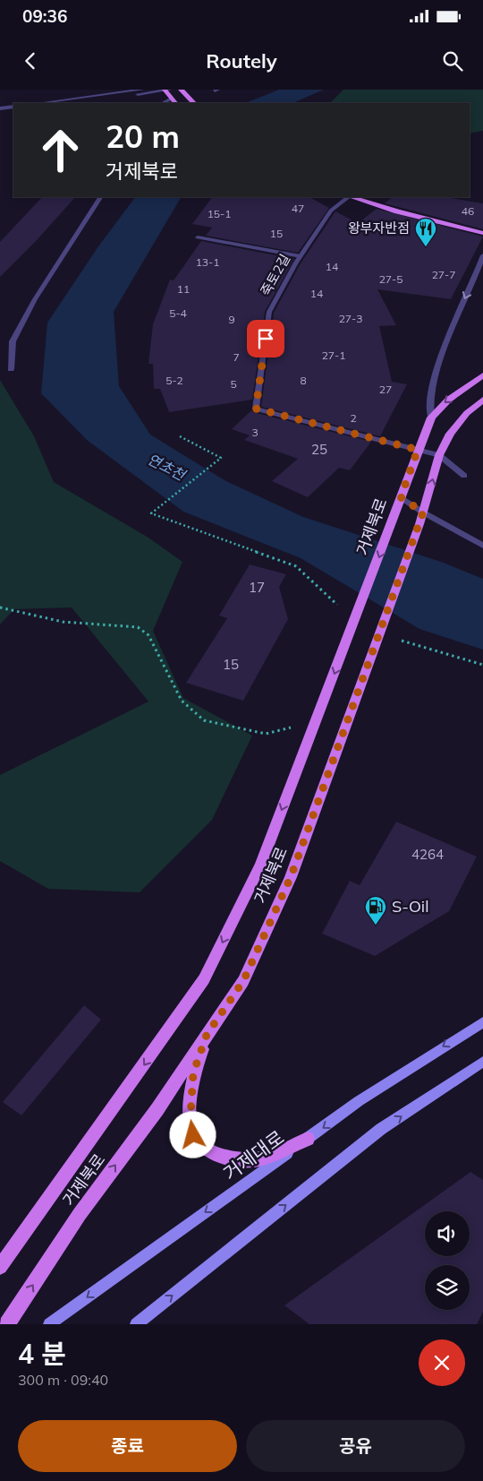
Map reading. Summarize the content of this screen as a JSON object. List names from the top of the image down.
{
  "streets": {
    "main road": ["거제북로", "거제대로"],
    "street": ["죽토2길"]
  },
  "crossings": [
    ["죽토2길", "거제북로"]
  ],
  "water": ["연초천"],
  "places": {
    "restaurant": ["왕부자반점"],
    "fuel station": ["S-Oil"]
  },
  "house_numbers": [
    "47",
    "46",
    "15-1",
    "15",
    "13-1",
    "14",
    "27-7",
    "27-5",
    "11",
    "14",
    "5-4",
    "27-3",
    "9",
    "27-1",
    "7",
    "5-2",
    "8",
    "5",
    "27",
    "2",
    "3",
    "25",
    "17",
    "15",
    "4264"
  ],
  "page": {
    "status": "09:36",
    "header": "Routely",
    "turn": ["20 m", "거제북로"],
    "heading": ["4 분", "300 m · 09:40"],
    "buttons": ["종료", "공유"]
  }
}
